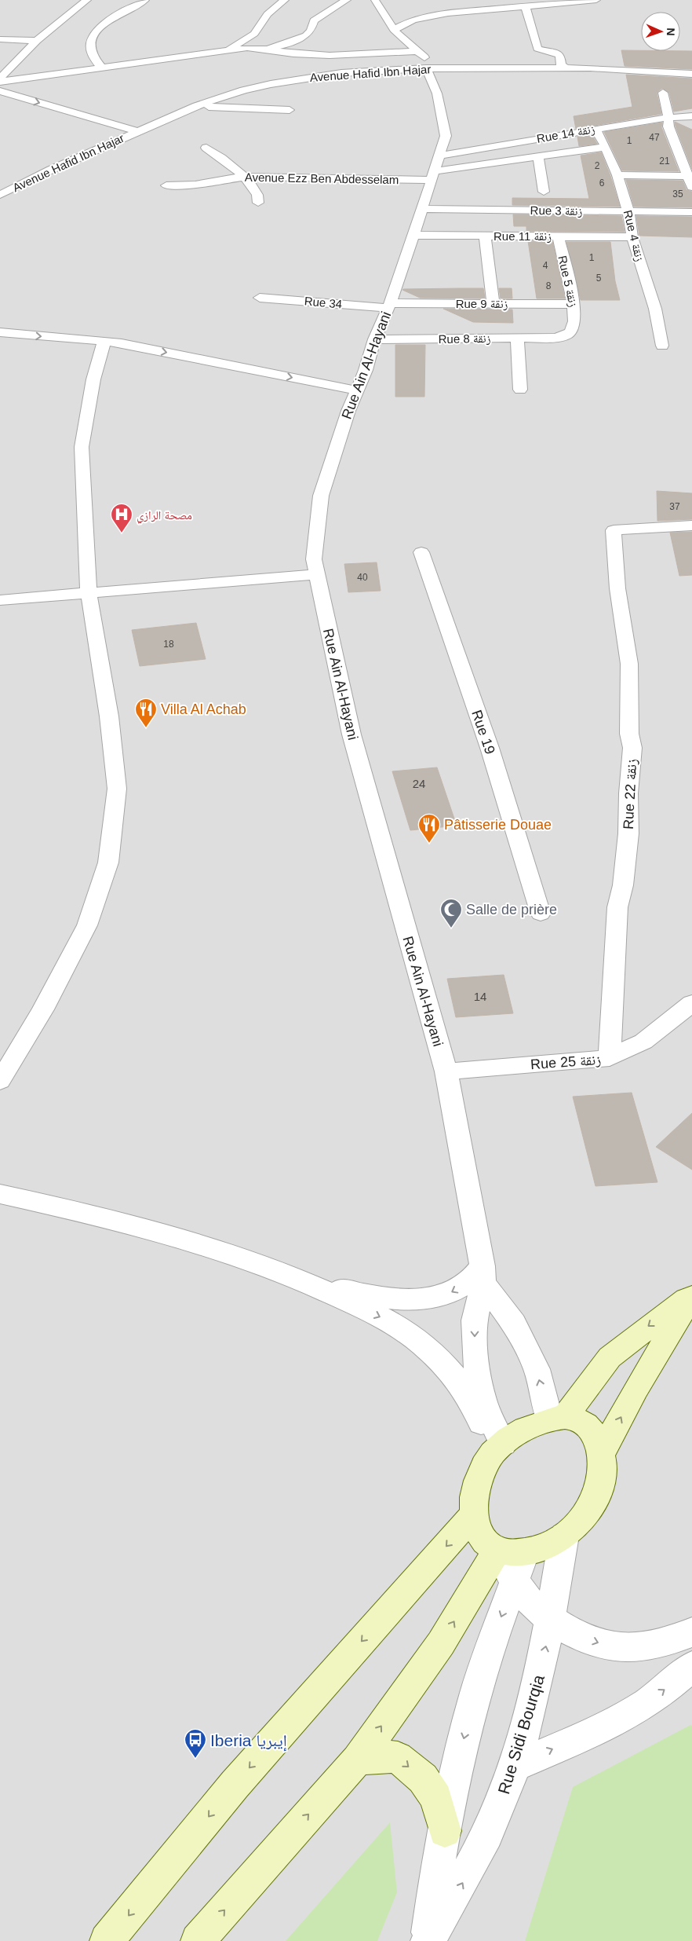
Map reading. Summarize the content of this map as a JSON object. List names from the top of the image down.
{
  "streets": {
    "street": [
      "Avenue Hafid Ibn Hajar",
      "Rue 14 زنقة",
      "Avenue Ezz Ben Abdesselam",
      "Rue 3 زنقة",
      "Rue 11 زنقة",
      "Rue 4 زنقة",
      "Rue 5 زنقة",
      "Rue 34",
      "Rue 9 زنقة",
      "Rue 8 زنقة",
      "Rue Ain Al-Hayani",
      "Rue 19",
      "Rue 22 زنقة",
      "Rue 25 زنقة",
      "Rue Sidi Bourqia"
    ]
  },
  "crossings": [
    ["Avenue Hafid Ibn Hajar", "Rue Ain Al-Hayani"],
    ["Rue 14 زنقة", "Avenue Ezz Ben Abdesselam"],
    ["Rue 14 زنقة", "Rue 4 زنقة"],
    ["Rue 14 زنقة", "Rue Ain Al-Hayani"],
    ["Avenue Ezz Ben Abdesselam", "Rue Ain Al-Hayani"],
    ["Rue 3 زنقة", "Rue 4 زنقة"],
    ["Rue 3 زنقة", "Rue Ain Al-Hayani"],
    ["Rue 11 زنقة", "Rue 4 زنقة"],
    ["Rue 11 زنقة", "Rue 5 زنقة"],
    ["Rue 11 زنقة", "Rue Ain Al-Hayani"],
    ["Rue 5 زنقة", "Rue 9 زنقة"],
    ["Rue 5 زنقة", "Rue 8 زنقة"],
    ["Rue 34", "Rue 9 زنقة"],
    ["Rue 34", "Rue Ain Al-Hayani"],
    ["Rue 9 زنقة", "Rue Ain Al-Hayani"],
    ["Rue 8 زنقة", "Rue Ain Al-Hayani"],
    ["Rue Ain Al-Hayani", "Rue 25 زنقة"],
    ["Rue Ain Al-Hayani", "Rue Sidi Bourqia"],
    ["Rue 22 زنقة", "Rue 25 زنقة"]
  ],
  "places": {
    "hospital": ["مصحة الرازي"],
    "restaurant": ["Villa Al Achab", "Pâtisserie Douae"],
    "mosque": ["Salle de prière"],
    "bus stop": ["Iberia إيبريا"]
  },
  "house_numbers": [
    "47",
    "1",
    "21",
    "2",
    "6",
    "35",
    "1",
    "4",
    "5",
    "8",
    "37",
    "40",
    "18",
    "24",
    "14"
  ],
  "north": "right"
}
